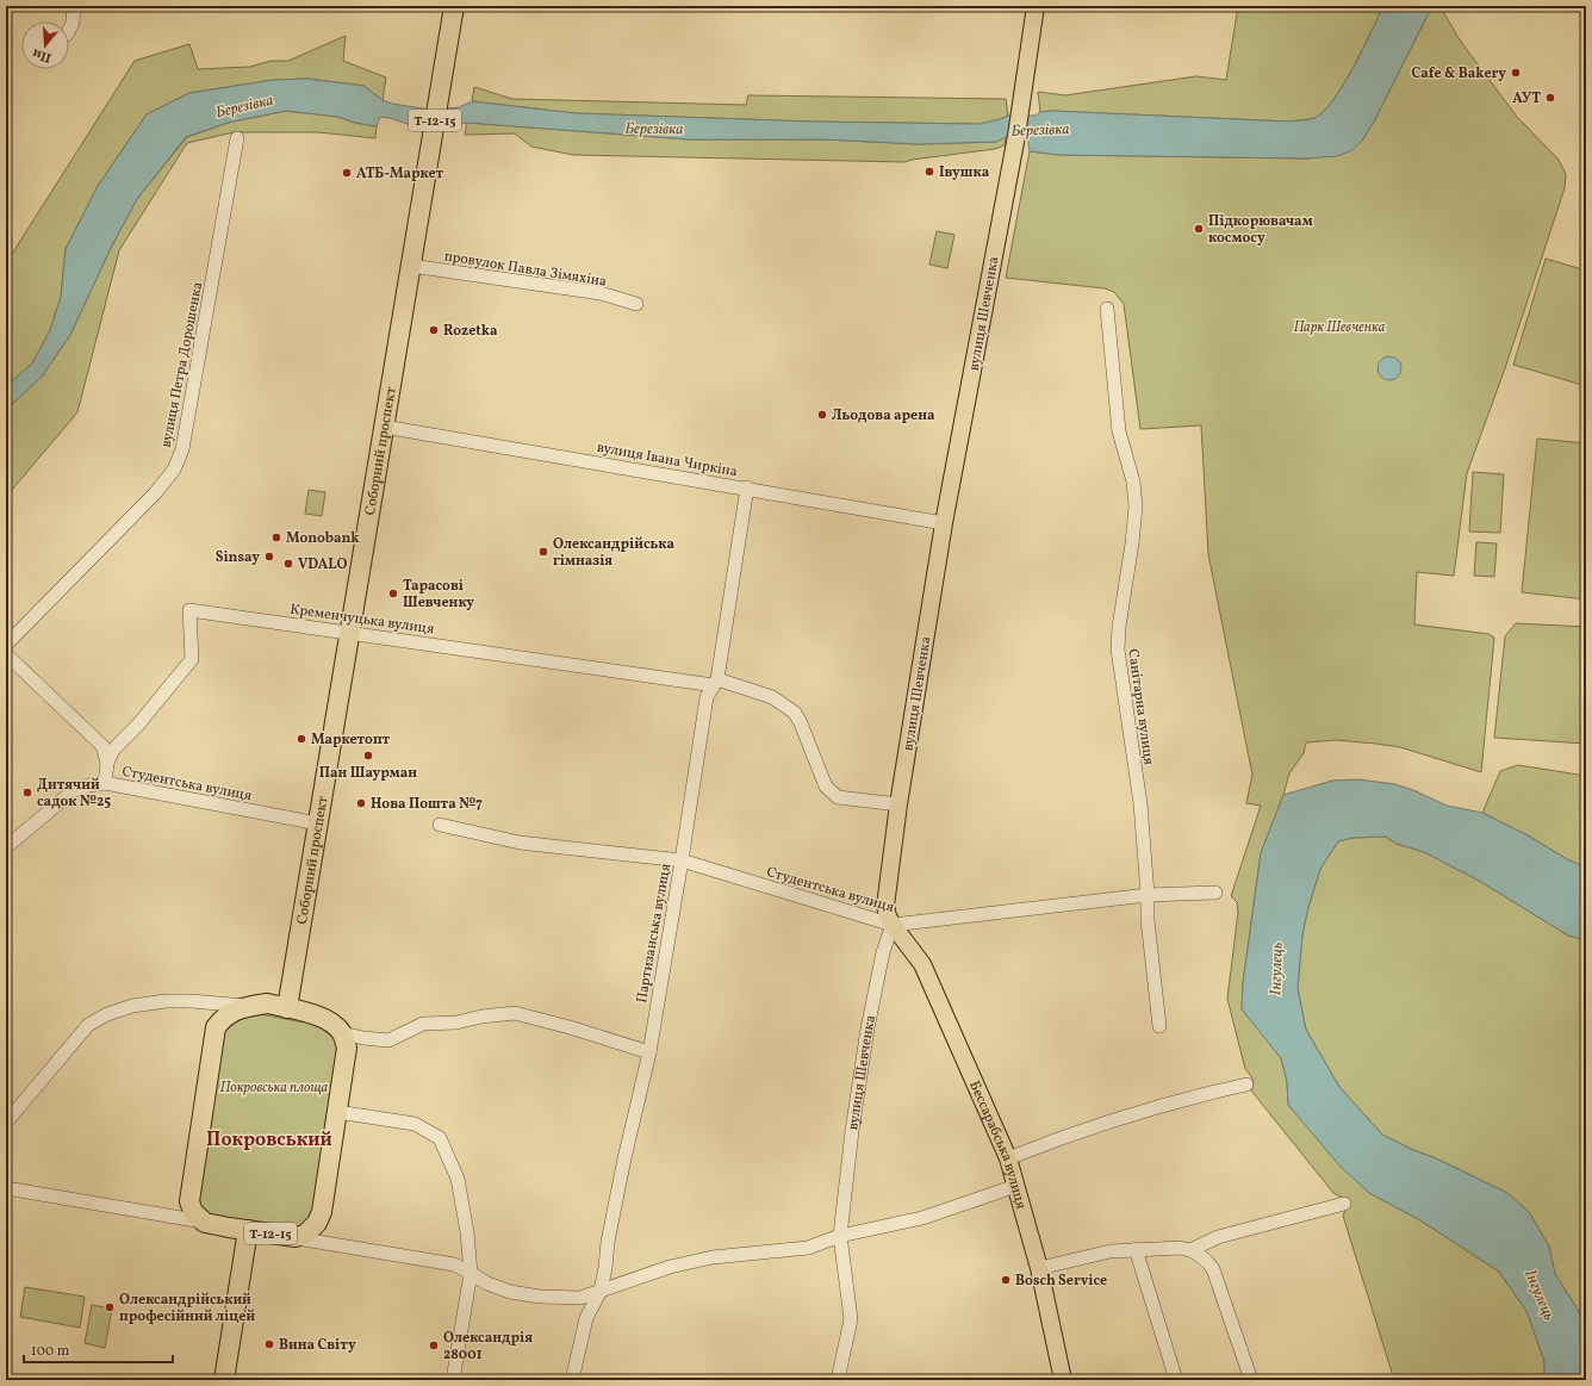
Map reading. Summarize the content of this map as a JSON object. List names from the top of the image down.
{
  "streets": {
    "highway": ["Т-12-15", "Соборний проспект"],
    "main road": ["вулиця Шевченка", "Бессарабська вулиця"],
    "street": [
      "провулок Павла Зімяхіна",
      "вулиця Петра Дорошенка",
      "вулиця Івана Чиркіна",
      "Кременчуцька вулиця",
      "Санітарна вулиця",
      "Студентська вулиця",
      "Партизанська вулиця"
    ]
  },
  "crossings": [
    ["провулок Павла Зімяхіна", "Соборний проспект"],
    ["вулиця Шевченка", "вулиця Івана Чиркіна"],
    ["вулиця Шевченка", "Кременчуцька вулиця"],
    ["вулиця Шевченка", "Студентська вулиця"],
    ["вулиця Шевченка", "Бессарабська вулиця"],
    ["Соборний проспект", "вулиця Івана Чиркіна"],
    ["Соборний проспект", "Кременчуцька вулиця"],
    ["Соборний проспект", "Студентська вулиця"],
    ["вулиця Івана Чиркіна", "Партизанська вулиця"],
    ["Кременчуцька вулиця", "Студентська вулиця"],
    ["Кременчуцька вулиця", "Партизанська вулиця"],
    ["Санітарна вулиця", "Студентська вулиця"],
    ["Студентська вулиця", "Партизанська вулиця"],
    ["Студентська вулиця", "Бессарабська вулиця"]
  ],
  "districts": ["Покровський"],
  "water": ["Березівка", "Інгулець"],
  "parks": ["Парк Шевченка", "Покровська площа"],
  "places": [
    "Cafe & Bakery",
    "АУТ",
    "Івушка",
    "АТБ-Маркет",
    "Підкорювачам космосу",
    "Rozetka",
    "Льодова арена",
    "Monobank",
    "Олександрійська гімназія",
    "Sinsay",
    "VDALO",
    "Тарасові Шевченку",
    "Маркетопт",
    "Пан Шаурман",
    "Дитячий садок №25",
    "Нова Пошта №7",
    "Bosch Service",
    "Олександрійський професійний ліцей",
    "Вина Світу",
    "Олександрія 28001"
  ],
  "scale_bar": "100 m",
  "north": "bottom"
}
